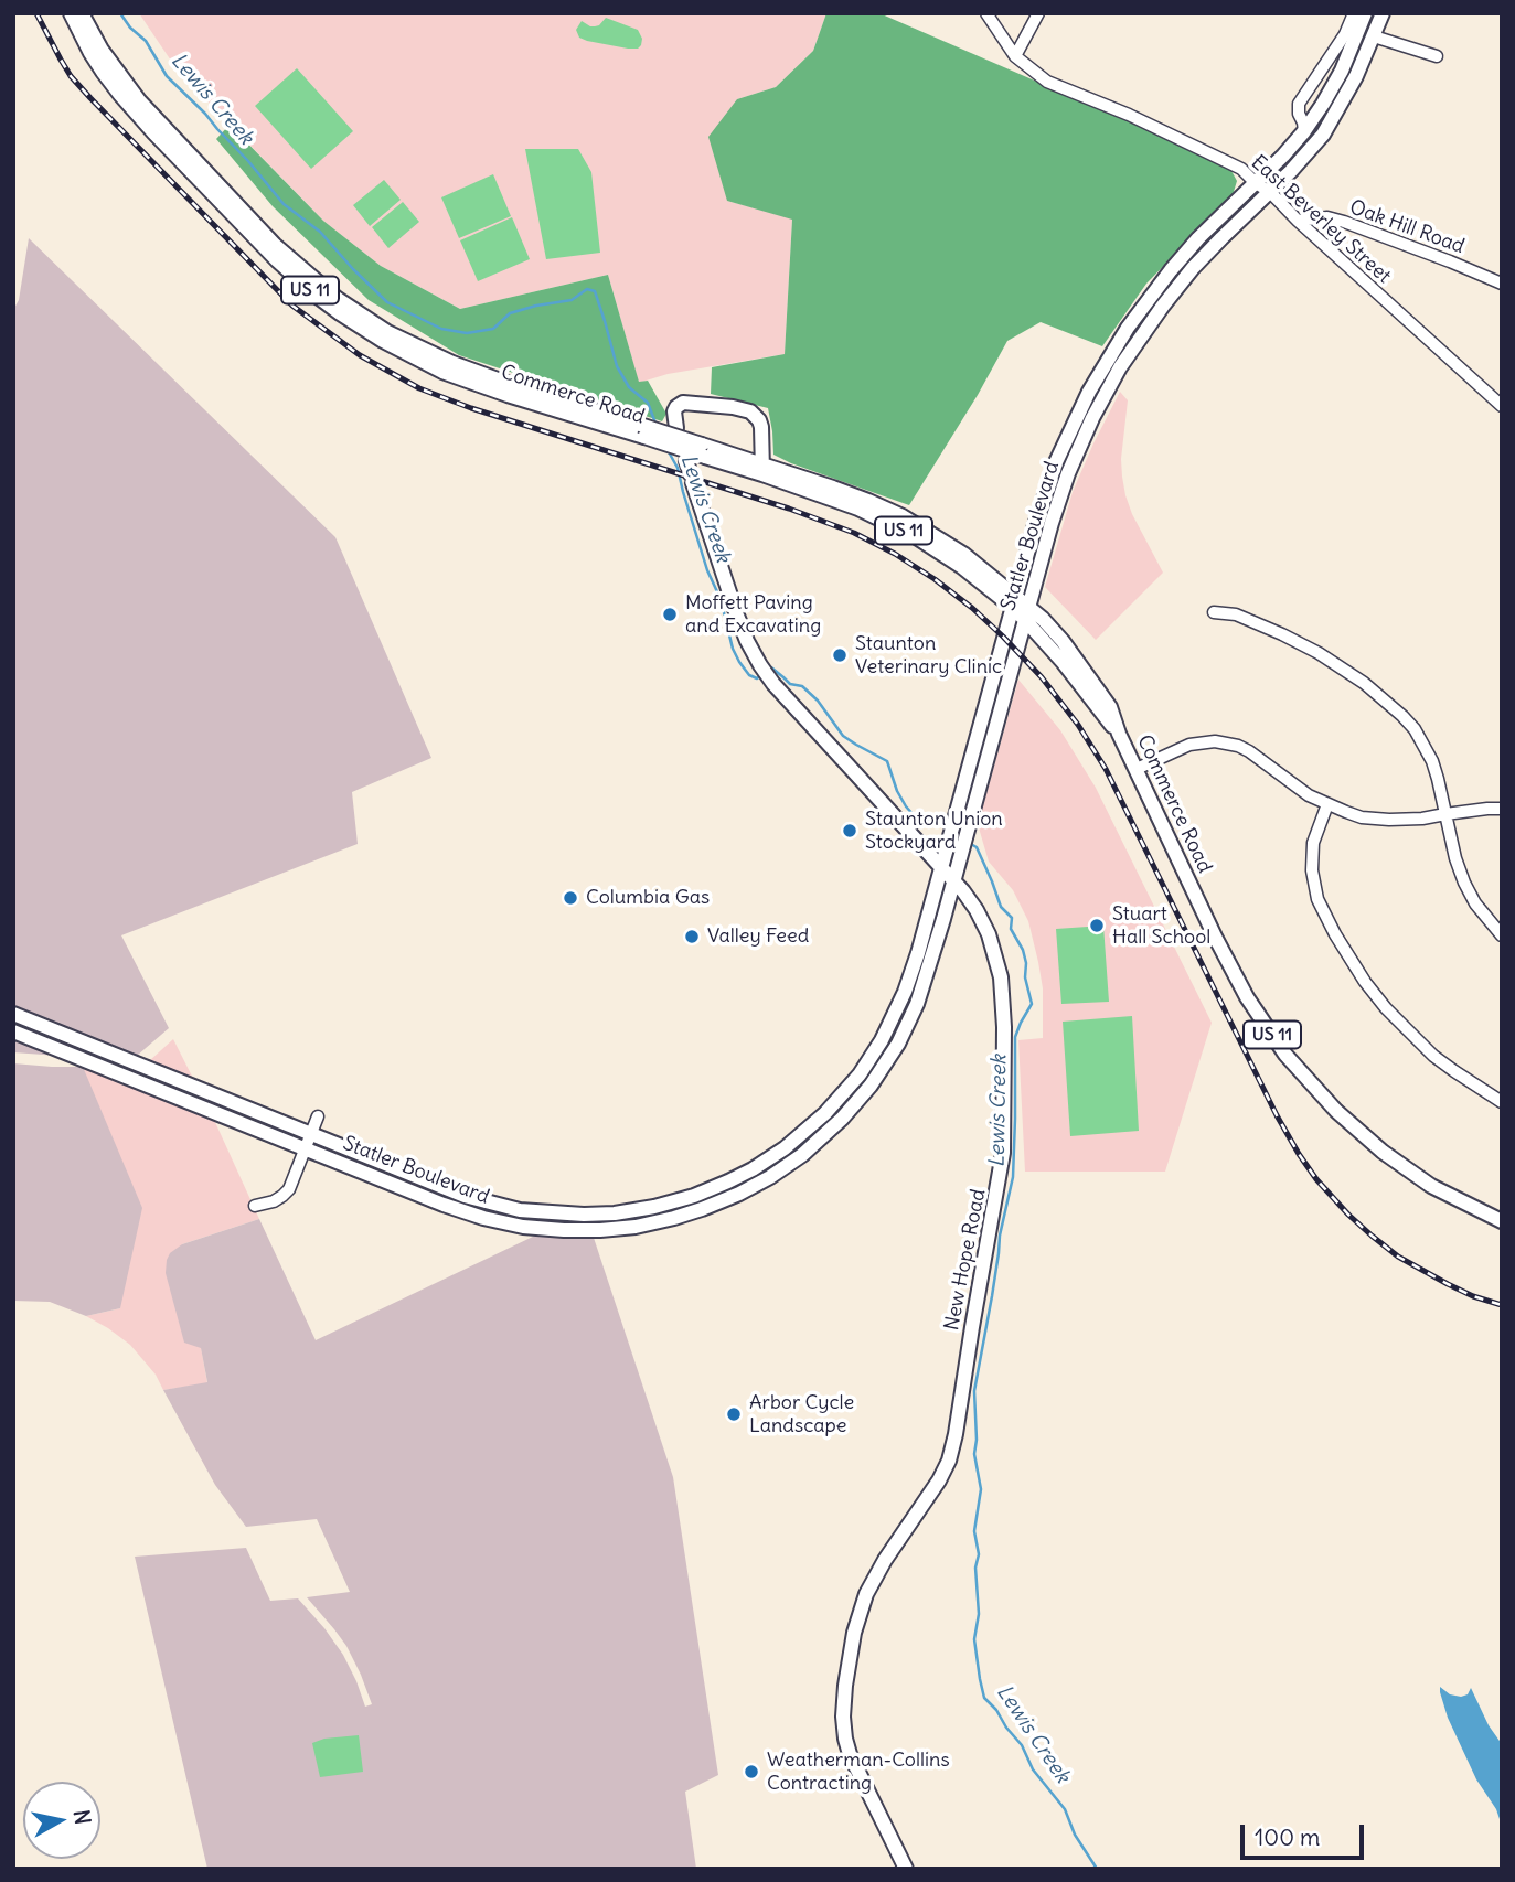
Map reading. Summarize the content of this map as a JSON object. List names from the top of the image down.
{
  "streets": {
    "main road": [
      "US 11",
      "Commerce Road",
      "Statler Boulevard",
      "New Hope Road"
    ],
    "street": ["East Beverley Street", "Oak Hill Road"]
  },
  "crossings": [
    ["East Beverley Street", "Oak Hill Road"],
    ["East Beverley Street", "Statler Boulevard"],
    ["Commerce Road", "Statler Boulevard"],
    ["Statler Boulevard", "New Hope Road"]
  ],
  "water": ["Lewis Creek"],
  "places": [
    "Moffett Paving and Excavating",
    "Staunton Veterinary Clinic",
    "Staunton Union Stockyard",
    "Columbia Gas",
    "Stuart Hall School",
    "Valley Feed",
    "Arbor Cycle Landscape",
    "Weatherman-Collins Contracting"
  ],
  "scale_bar": "100 m",
  "north": "right"
}
